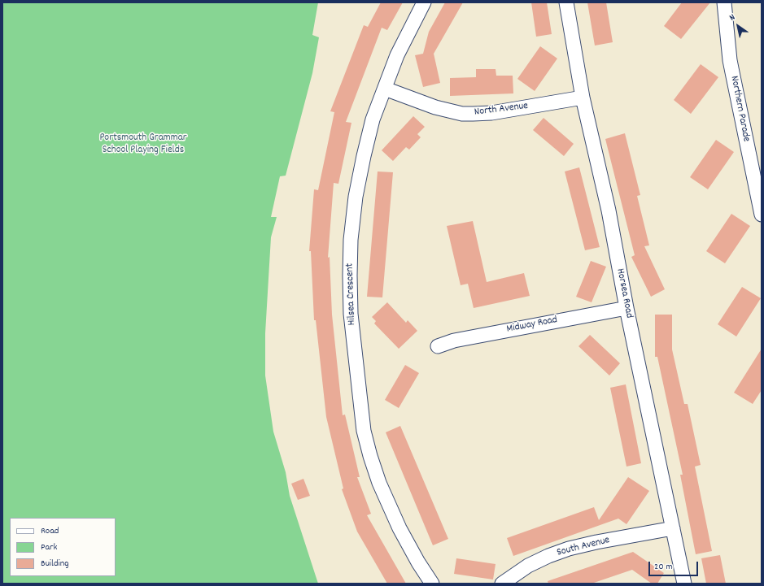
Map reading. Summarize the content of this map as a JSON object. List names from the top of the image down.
{
  "streets": {
    "street": [
      "Northern Parade",
      "North Avenue",
      "Horsea Road",
      "Hilsea Crescent",
      "Midway Road",
      "South Avenue"
    ]
  },
  "crossings": [
    ["North Avenue", "Horsea Road"],
    ["North Avenue", "Hilsea Crescent"],
    ["Horsea Road", "Midway Road"],
    ["Horsea Road", "South Avenue"]
  ],
  "parks": ["Portsmouth Grammar School Playing Fields"],
  "legend": ["Road", "Park", "Building"],
  "scale_bar": "20 m",
  "north": "top left"
}
